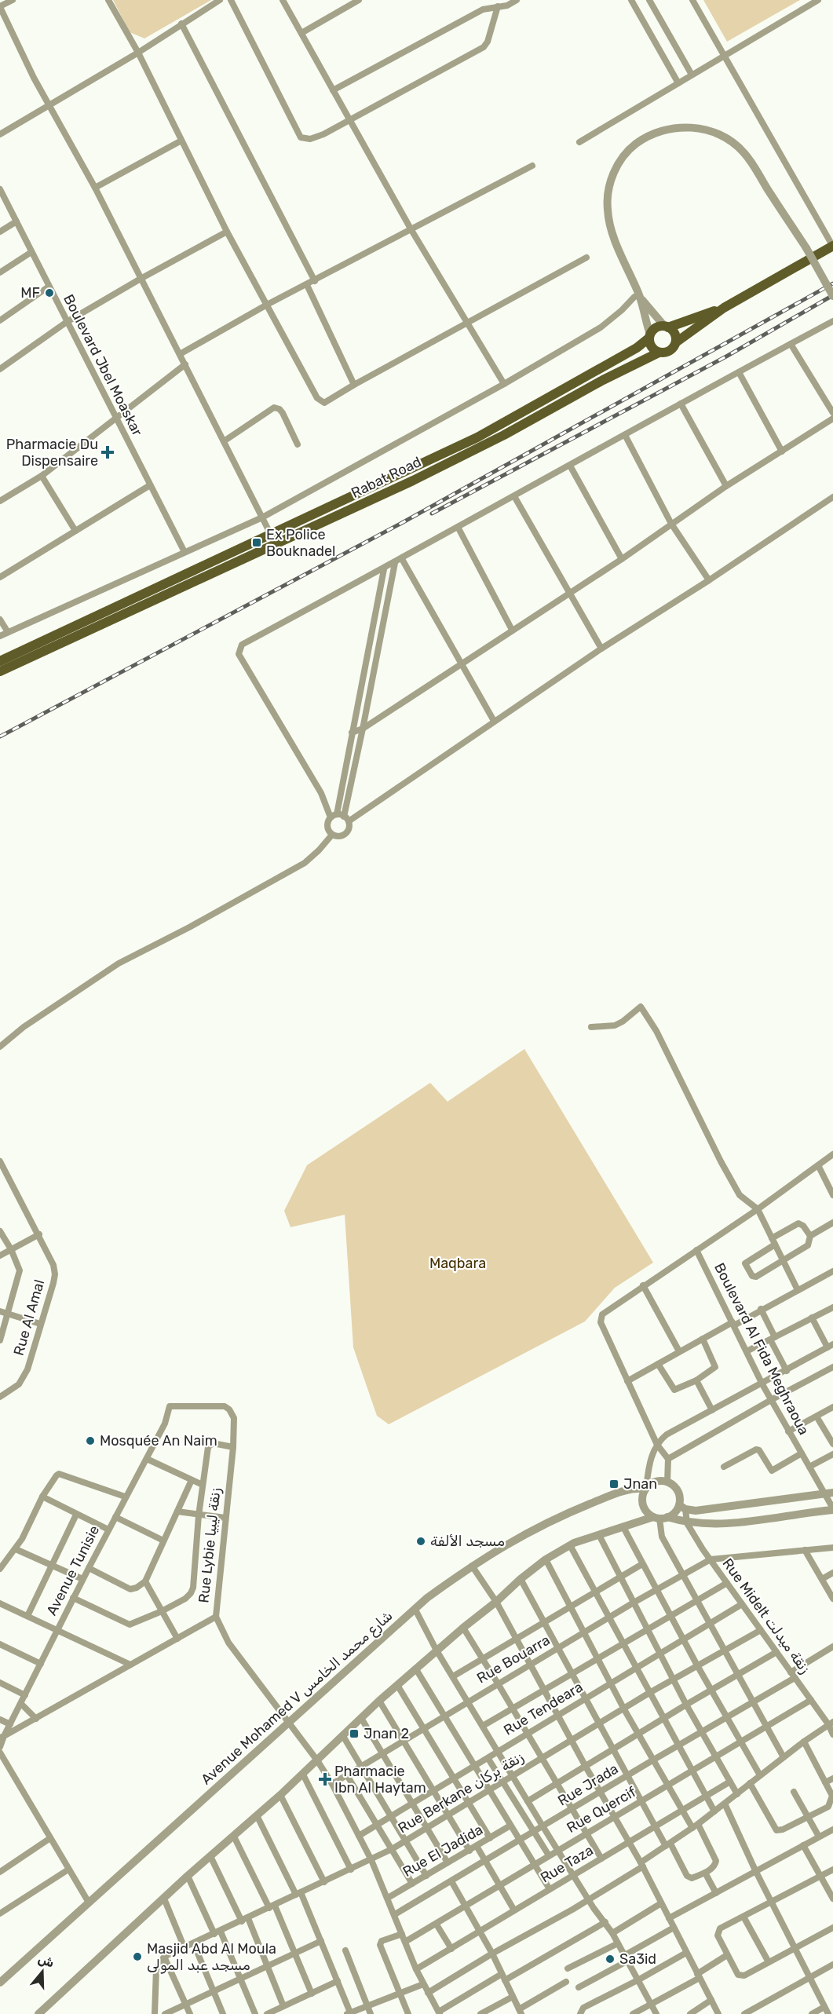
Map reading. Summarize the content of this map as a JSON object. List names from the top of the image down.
{
  "streets": {
    "street": [
      "Boulevard Jbel Moaskar",
      "Rue Al Amal",
      "Boulevard Al Fida Meghraoua",
      "Rue Lybie زنقة ليبيا",
      "Avenue Tunisie",
      "Rue Midelt زنقة ميدلت",
      "Rue Bouarra",
      "Avenue Mohamed V شارع محمد الخامس",
      "Rue Tendeara",
      "Rue Jrada",
      "Rue Berkane زنقة بركان",
      "Rue Quercif",
      "Rue El Jadida",
      "Rue Taza"
    ]
  },
  "crossings": [
    ["Rue Lybie زنقة ليبيا", "Avenue Tunisie"],
    ["Rue Midelt زنقة ميدلت", "Rue Bouarra"],
    ["Rue Midelt زنقة ميدلت", "Avenue Mohamed V شارع محمد الخامس"],
    ["Rue Midelt زنقة ميدلت", "Rue Tendeara"],
    ["Rue Midelt زنقة ميدلت", "Rue Jrada"],
    ["Rue Midelt زنقة ميدلت", "Rue Berkane زنقة بركان"],
    ["Rue Midelt زنقة ميدلت", "Rue Quercif"]
  ],
  "parks": ["Maqbara"],
  "places": {
    "other": [
      "MF",
      "Mosquée An Naim",
      "مسجد الألفة",
      "Masjid Abd Al Moula مسجد عبد المولى",
      "Sa3id"
    ],
    "health": ["Pharmacie Du Dispensaire", "Pharmacie Ibn Al Haytam"],
    "transit": ["Ex Police Bouknadel", "Jnan", "Jnan 2"]
  },
  "north": "top"
}
